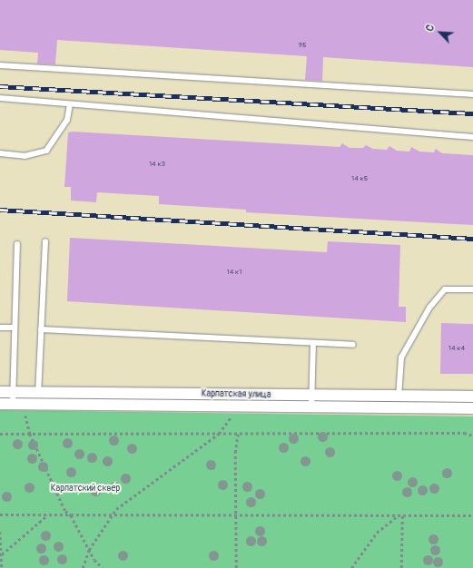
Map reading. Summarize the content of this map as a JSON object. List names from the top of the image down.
{
  "streets": {
    "street": ["Карпатская улица"]
  },
  "parks": ["Карпатский сквер"],
  "house_numbers": [
    "95",
    "14 к3",
    "14 к5",
    "14 к1",
    "14 к4"
  ],
  "north": "top left"
}
